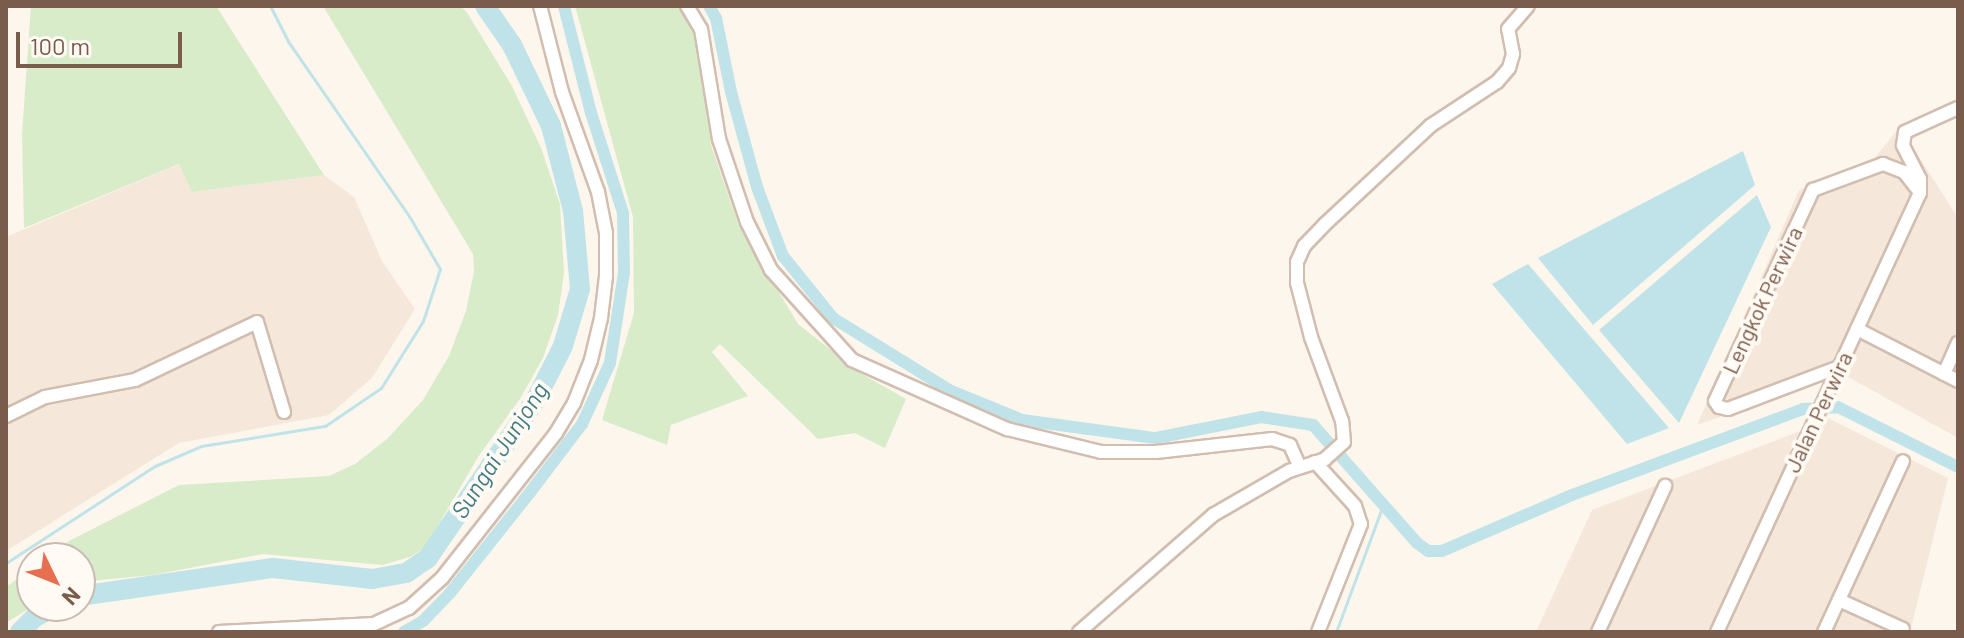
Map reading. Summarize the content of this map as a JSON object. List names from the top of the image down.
{
  "streets": {
    "street": ["Lengkok Perwira", "Jalan Perwira"]
  },
  "crossings": [
    ["Lengkok Perwira", "Jalan Perwira"]
  ],
  "water": ["Sungai Junjong"],
  "scale_bar": "100 m",
  "north": "bottom right"
}
